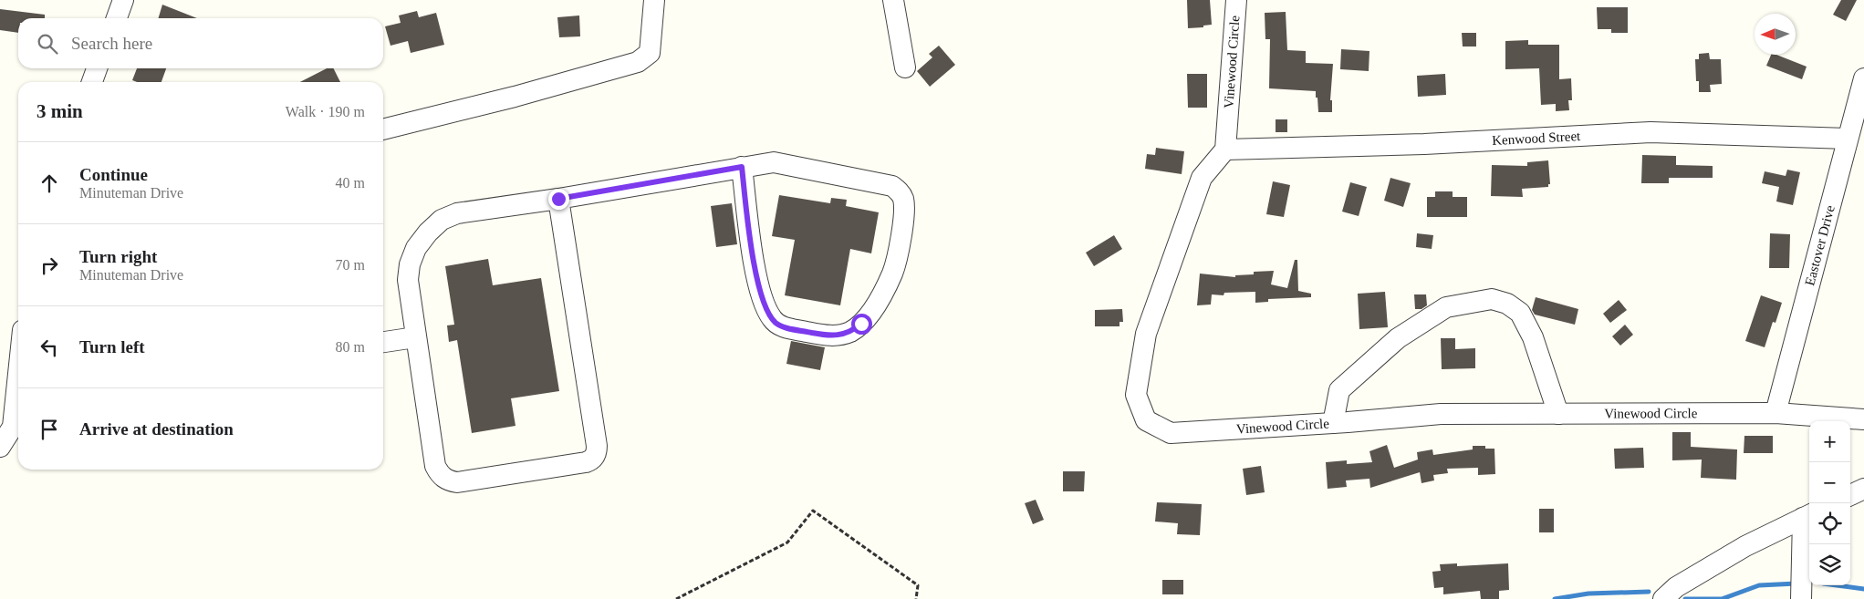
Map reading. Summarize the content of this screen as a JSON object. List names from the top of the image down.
{
  "streets": {
    "street": ["Vinewood Circle", "Kenwood Street", "Eastover Drive"]
  },
  "crossings": [
    ["Vinewood Circle", "Kenwood Street"],
    ["Vinewood Circle", "Eastover Drive"],
    ["Kenwood Street", "Eastover Drive"]
  ],
  "north": "left",
  "page": {
    "search": "Search here",
    "heading": ["3 min", "Walk · 190 m"],
    "list": [
      ["Continue", "Minuteman Drive", "40 m"],
      ["Turn right", "Minuteman Drive", "70 m"],
      ["Turn left", "80 m"],
      "Arrive at destination"
    ],
    "map_buttons": ["+", "−"]
  }
}
